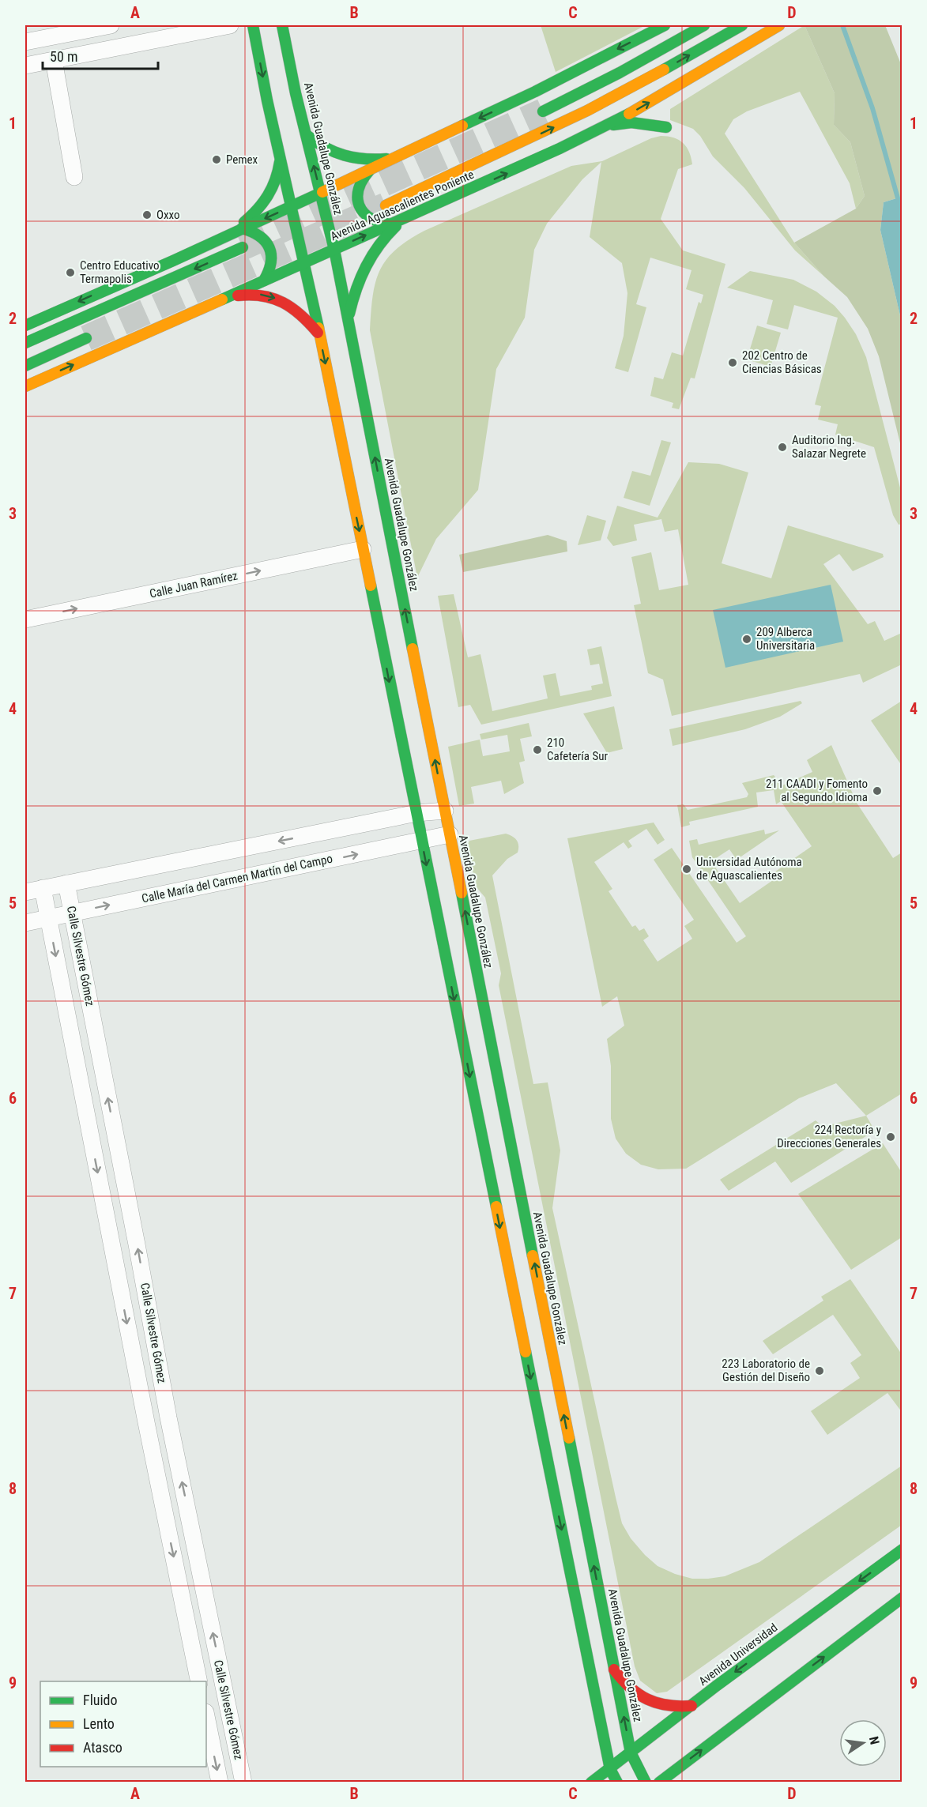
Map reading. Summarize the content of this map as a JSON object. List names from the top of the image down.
{
  "streets": {
    "main road": ["Avenida Guadalupe González", "Avenida Aguascalientes Poniente", "Avenida Universidad"],
    "street": ["Calle Juan Ramírez", "Calle María del Carmen Martín del Campo", "Calle Silvestre Gómez"]
  },
  "crossings": [
    ["Avenida Guadalupe González", "Avenida Aguascalientes Poniente"],
    ["Avenida Guadalupe González", "Calle Juan Ramírez"],
    ["Avenida Guadalupe González", "Calle María del Carmen Martín del Campo"],
    ["Avenida Guadalupe González", "Avenida Universidad"],
    ["Calle María del Carmen Martín del Campo", "Calle Silvestre Gómez"]
  ],
  "one_way": ["Calle Juan Ramírez"],
  "places": [
    "Pemex",
    "Oxxo",
    "Centro Educativo Termapolis",
    "202 Centro de Ciencias Básicas",
    "Auditorio Ing. Salazar Negrete",
    "209 Alberca Universitaria",
    "210 Cafetería Sur",
    "211 CAADI y Fomento al Segundo Idioma",
    "Universidad Autónoma de Aguascalientes",
    "224 Rectoría y Direcciones Generales",
    "223 Laboratorio de Gestión del Diseño"
  ],
  "legend": ["Fluido", "Lento", "Atasco"],
  "scale_bar": "50 m",
  "north": "right",
  "grid": {
    "columns": [
      "A",
      "B",
      "C",
      "D"
    ],
    "rows": [
      "1",
      "2",
      "3",
      "4",
      "5",
      "6",
      "7",
      "8",
      "9"
    ]
  }
}
